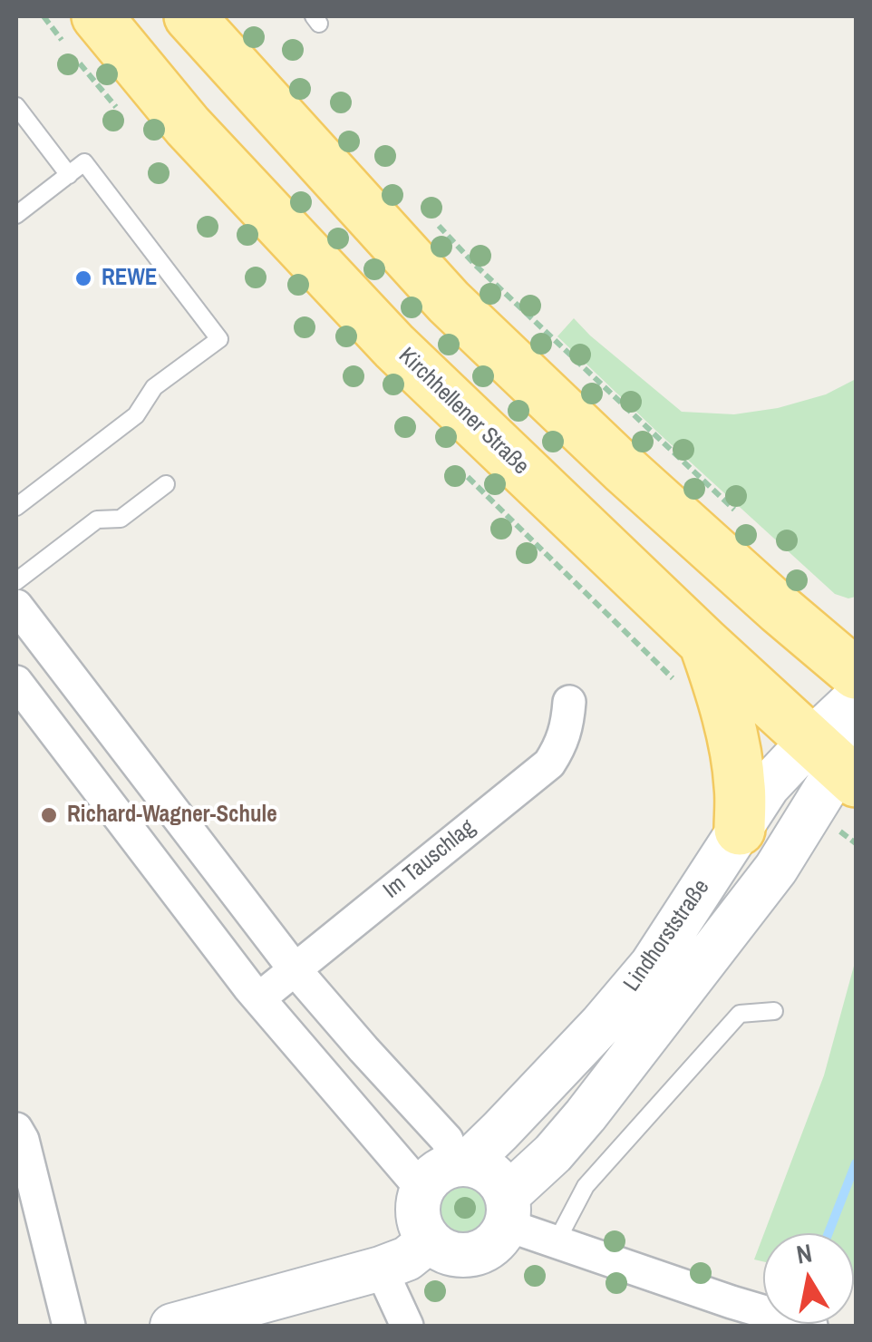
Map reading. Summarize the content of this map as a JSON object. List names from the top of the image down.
{
  "streets": {
    "main road": ["Kirchhellener Straße"],
    "street": ["Im Tauschlag", "Lindhorststraße"]
  },
  "crossings": [
    ["Kirchhellener Straße", "Lindhorststraße"]
  ],
  "places": ["REWE", "Richard-Wagner-Schule"],
  "north": "top"
}
